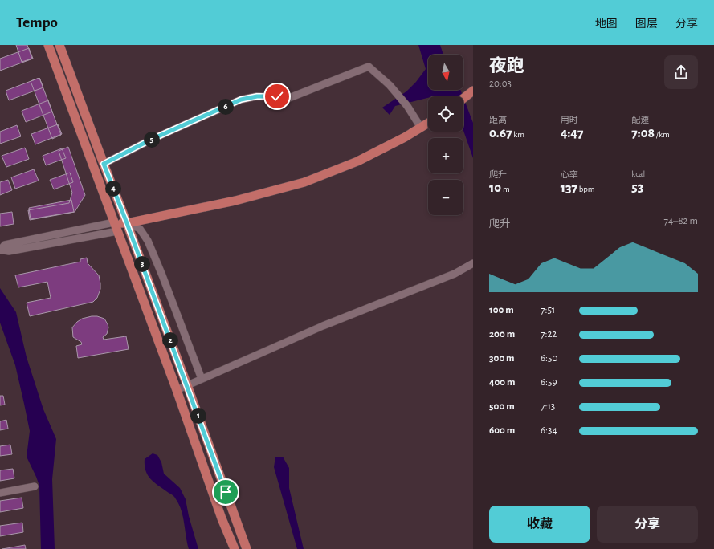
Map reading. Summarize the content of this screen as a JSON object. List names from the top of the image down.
{
  "north": "bottom",
  "page": {
    "header": "Tempo",
    "nav": ["地图", "图层", "分享"],
    "heading": ["夜跑", "20:03"],
    "map_buttons": ["+", "−"],
    "pins": [
      "6",
      "5",
      "4",
      "3",
      "2",
      "1"
    ],
    "stats": [
      ["距离", "0.67 km"],
      ["用时", "4:47"],
      ["配速", "7:08 /km"],
      ["爬升", "10 m"],
      ["心率", "137 bpm"],
      ["kcal", "53"]
    ],
    "chart": ["爬升", "74–82 m"],
    "list": [
      {
        "name": "100 m",
        "note": "7:51"
      },
      {
        "name": "200 m",
        "note": "7:22"
      },
      {
        "name": "300 m",
        "note": "6:50"
      },
      {
        "name": "400 m",
        "note": "6:59"
      },
      {
        "name": "500 m",
        "note": "7:13"
      },
      {
        "name": "600 m",
        "note": "6:34"
      }
    ],
    "buttons": ["收藏", "分享"]
  }
}
